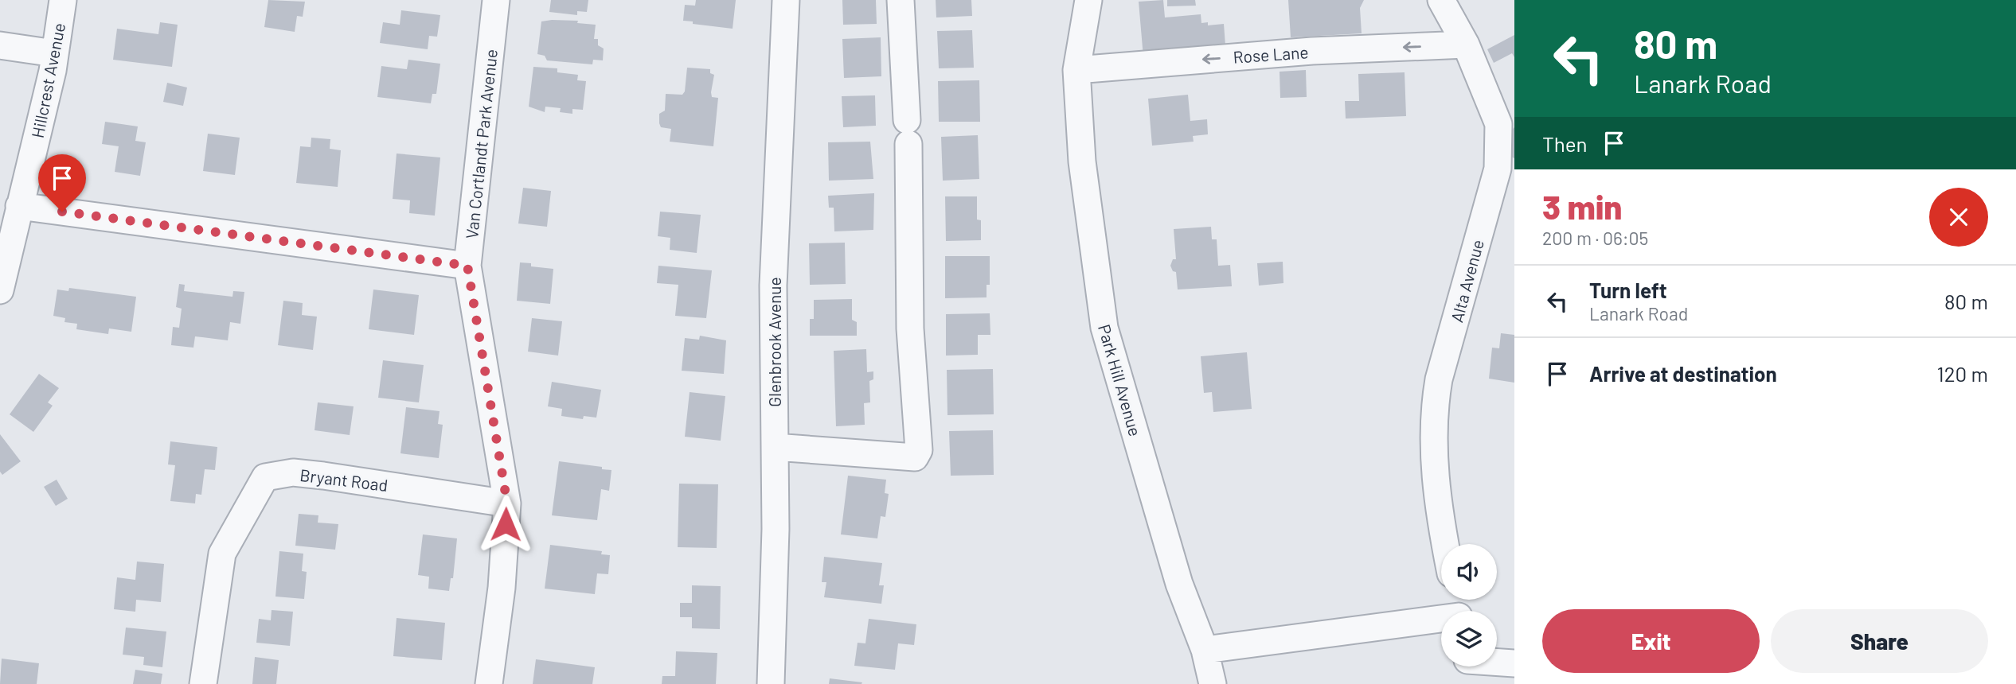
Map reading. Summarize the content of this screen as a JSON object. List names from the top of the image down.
{
  "streets": {
    "street": [
      "Rose Lane",
      "Hillcrest Avenue",
      "Van Cortlandt Park Avenue",
      "Alta Avenue",
      "Glenbrook Avenue",
      "Park Hill Avenue",
      "Bryant Road"
    ]
  },
  "crossings": [
    ["Rose Lane", "Alta Avenue"],
    ["Rose Lane", "Park Hill Avenue"],
    ["Van Cortlandt Park Avenue", "Bryant Road"]
  ],
  "one_way": ["Rose Lane"],
  "page": {
    "turn": ["80 m", "Lanark Road"],
    "then": "Then",
    "heading": ["3 min", "200 m · 06:05"],
    "list": [
      {
        "name": "Turn left",
        "note": "Lanark Road",
        "value": "80 m"
      },
      {
        "name": "Arrive at destination",
        "value": "120 m"
      }
    ],
    "buttons": ["Exit", "Share"]
  }
}
